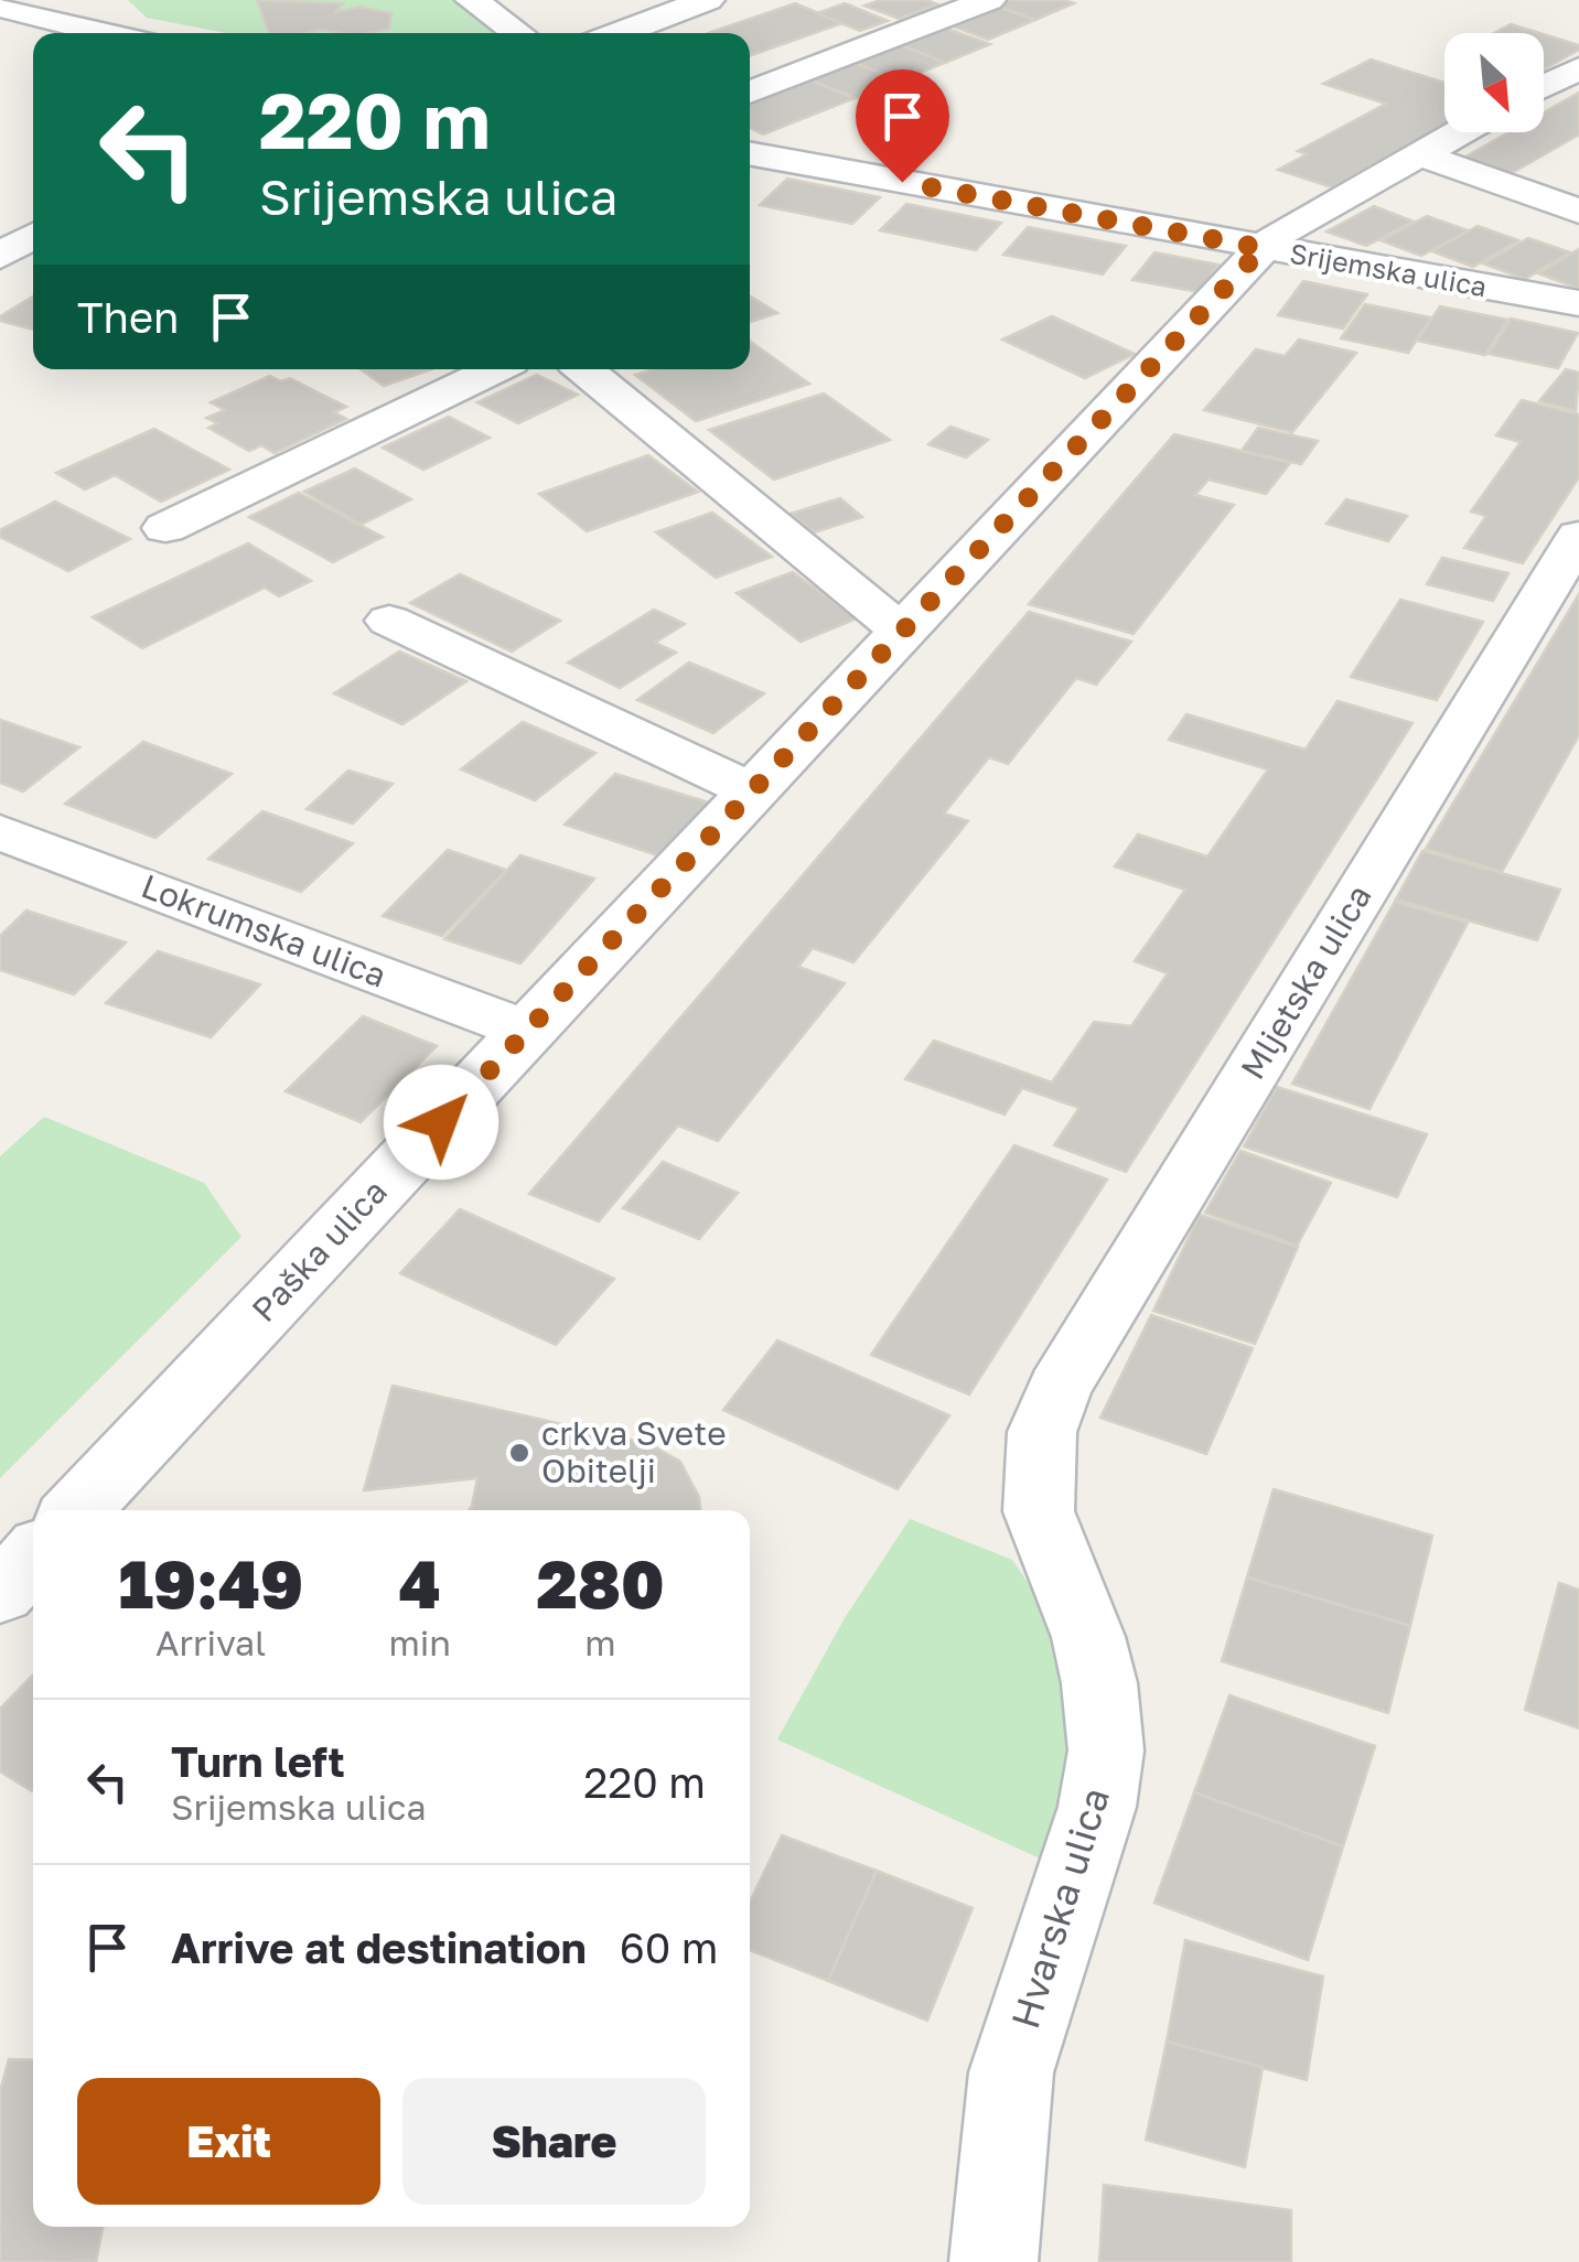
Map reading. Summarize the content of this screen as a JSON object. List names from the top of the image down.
{
  "streets": {
    "street": [
      "Srijemska ulica",
      "Lokrumska ulica",
      "Mljetska ulica",
      "Paška ulica",
      "Hvarska ulica"
    ]
  },
  "crossings": [
    ["Srijemska ulica", "Paška ulica"],
    ["Lokrumska ulica", "Paška ulica"],
    ["Mljetska ulica", "Hvarska ulica"]
  ],
  "places": ["crkva Svete Obitelji"],
  "north": "bottom right",
  "page": {
    "turn": ["220 m", "Srijemska ulica"],
    "then": "Then",
    "eta": [
      "19:49",
      "Arrival",
      "4",
      "min",
      "280",
      "m"
    ],
    "list": [
      {
        "name": "Turn left",
        "note": "Srijemska ulica",
        "value": "220 m"
      },
      {
        "name": "Arrive at destination",
        "value": "60 m"
      }
    ],
    "buttons": ["Exit", "Share"]
  }
}
